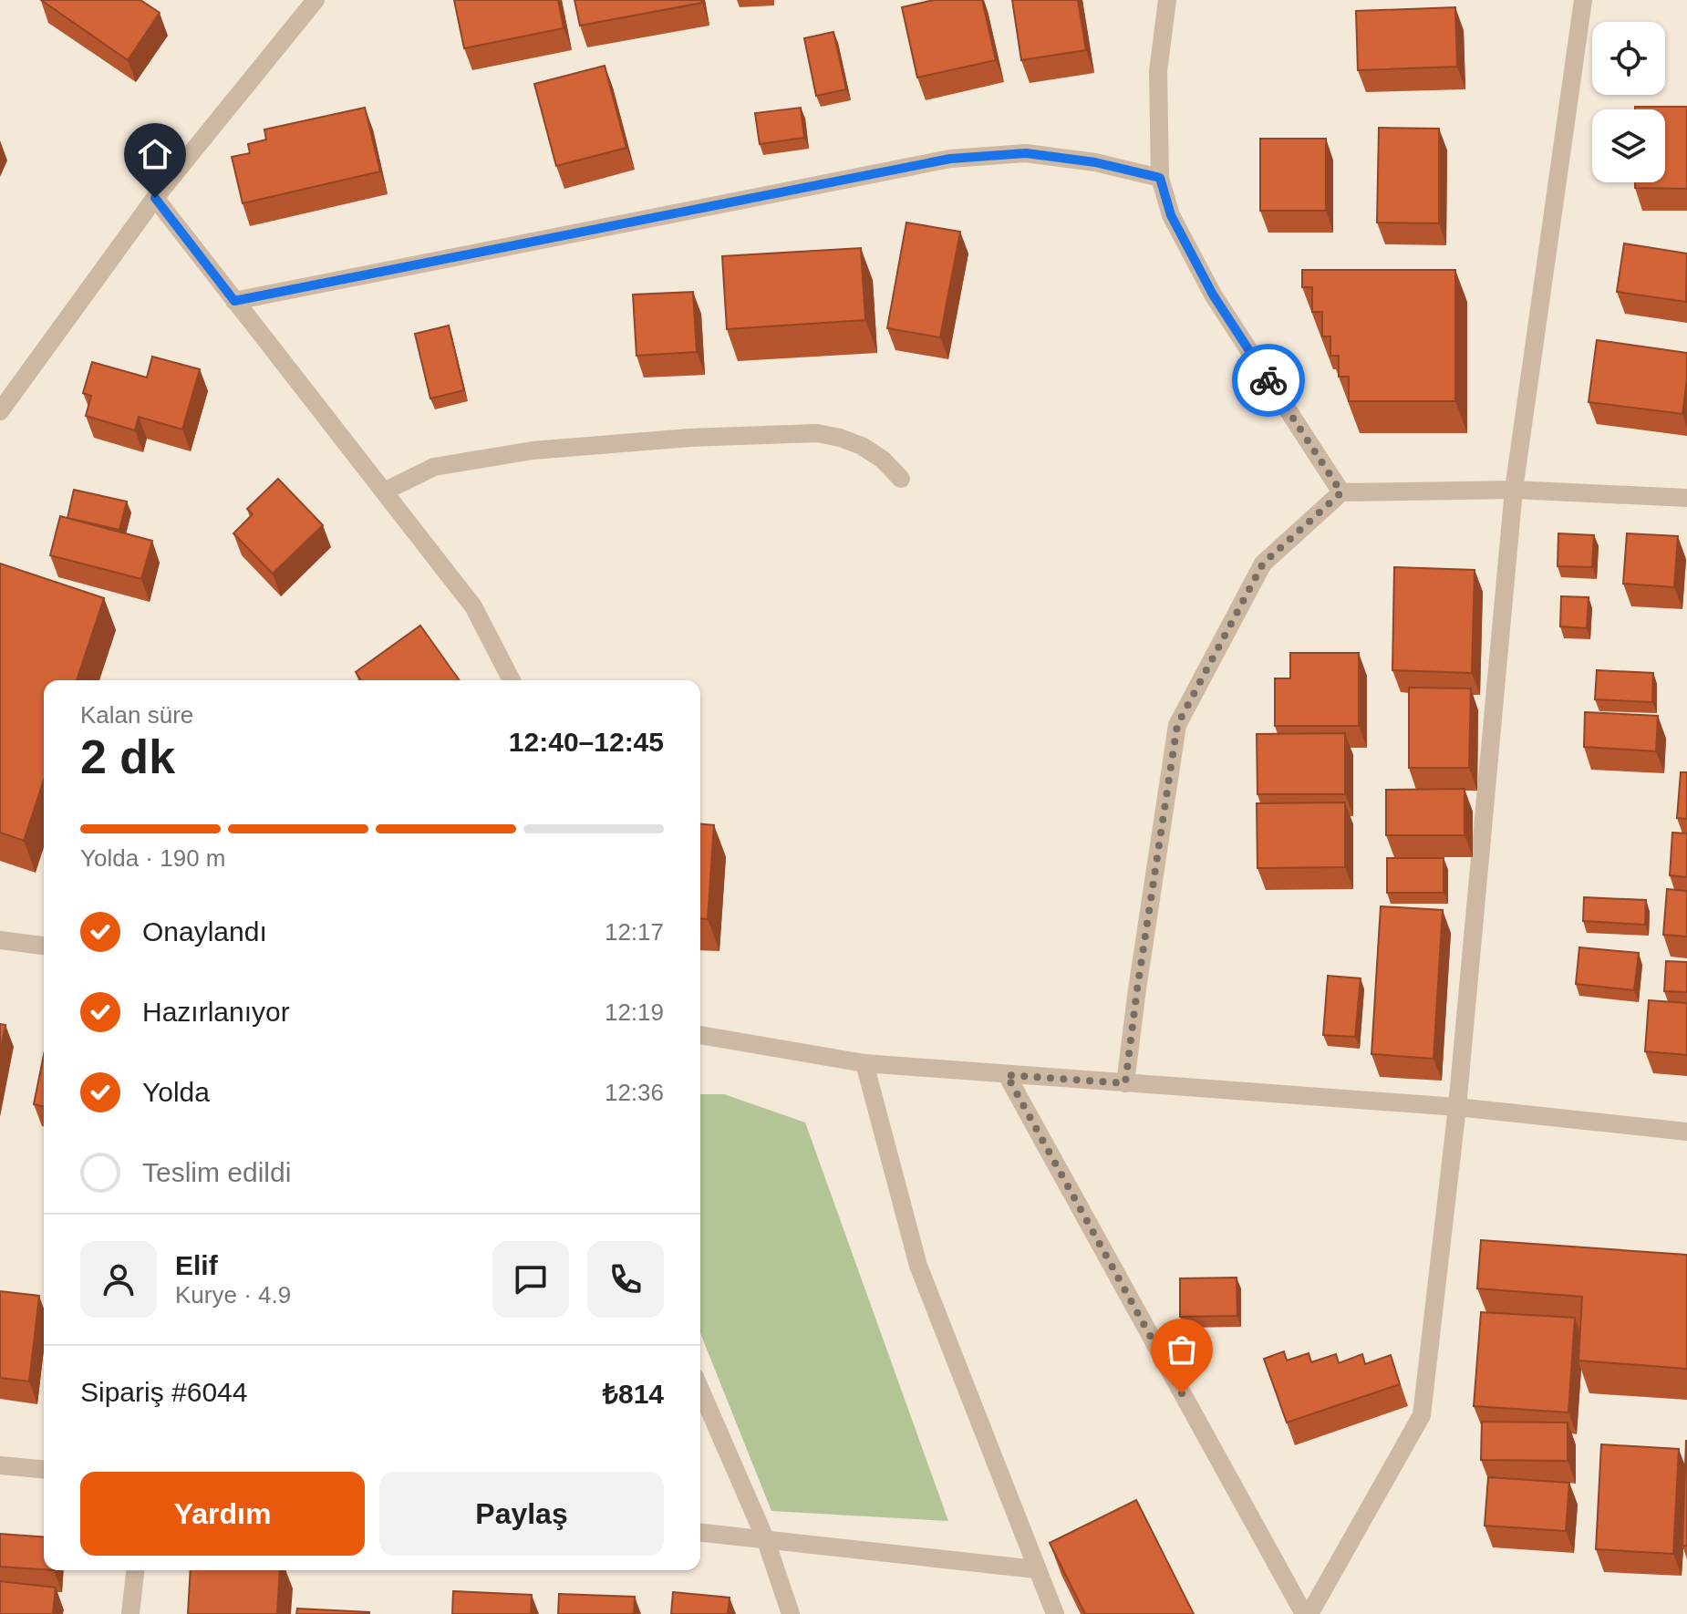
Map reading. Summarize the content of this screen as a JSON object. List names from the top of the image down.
{
  "page": {
    "heading": ["2 dk", "Kalan süre", "12:40–12:45"],
    "panel": [
      "Elif",
      "Kurye · 4.9",
      "Sipariş #6044",
      "₺814"
    ],
    "bar": "Yolda · 190 m",
    "list": [
      ["Onaylandı", "12:17"],
      ["Hazırlanıyor", "12:19"],
      ["Yolda", "12:36"],
      "Teslim edildi"
    ],
    "buttons": ["Yardım", "Paylaş"]
  }
}
